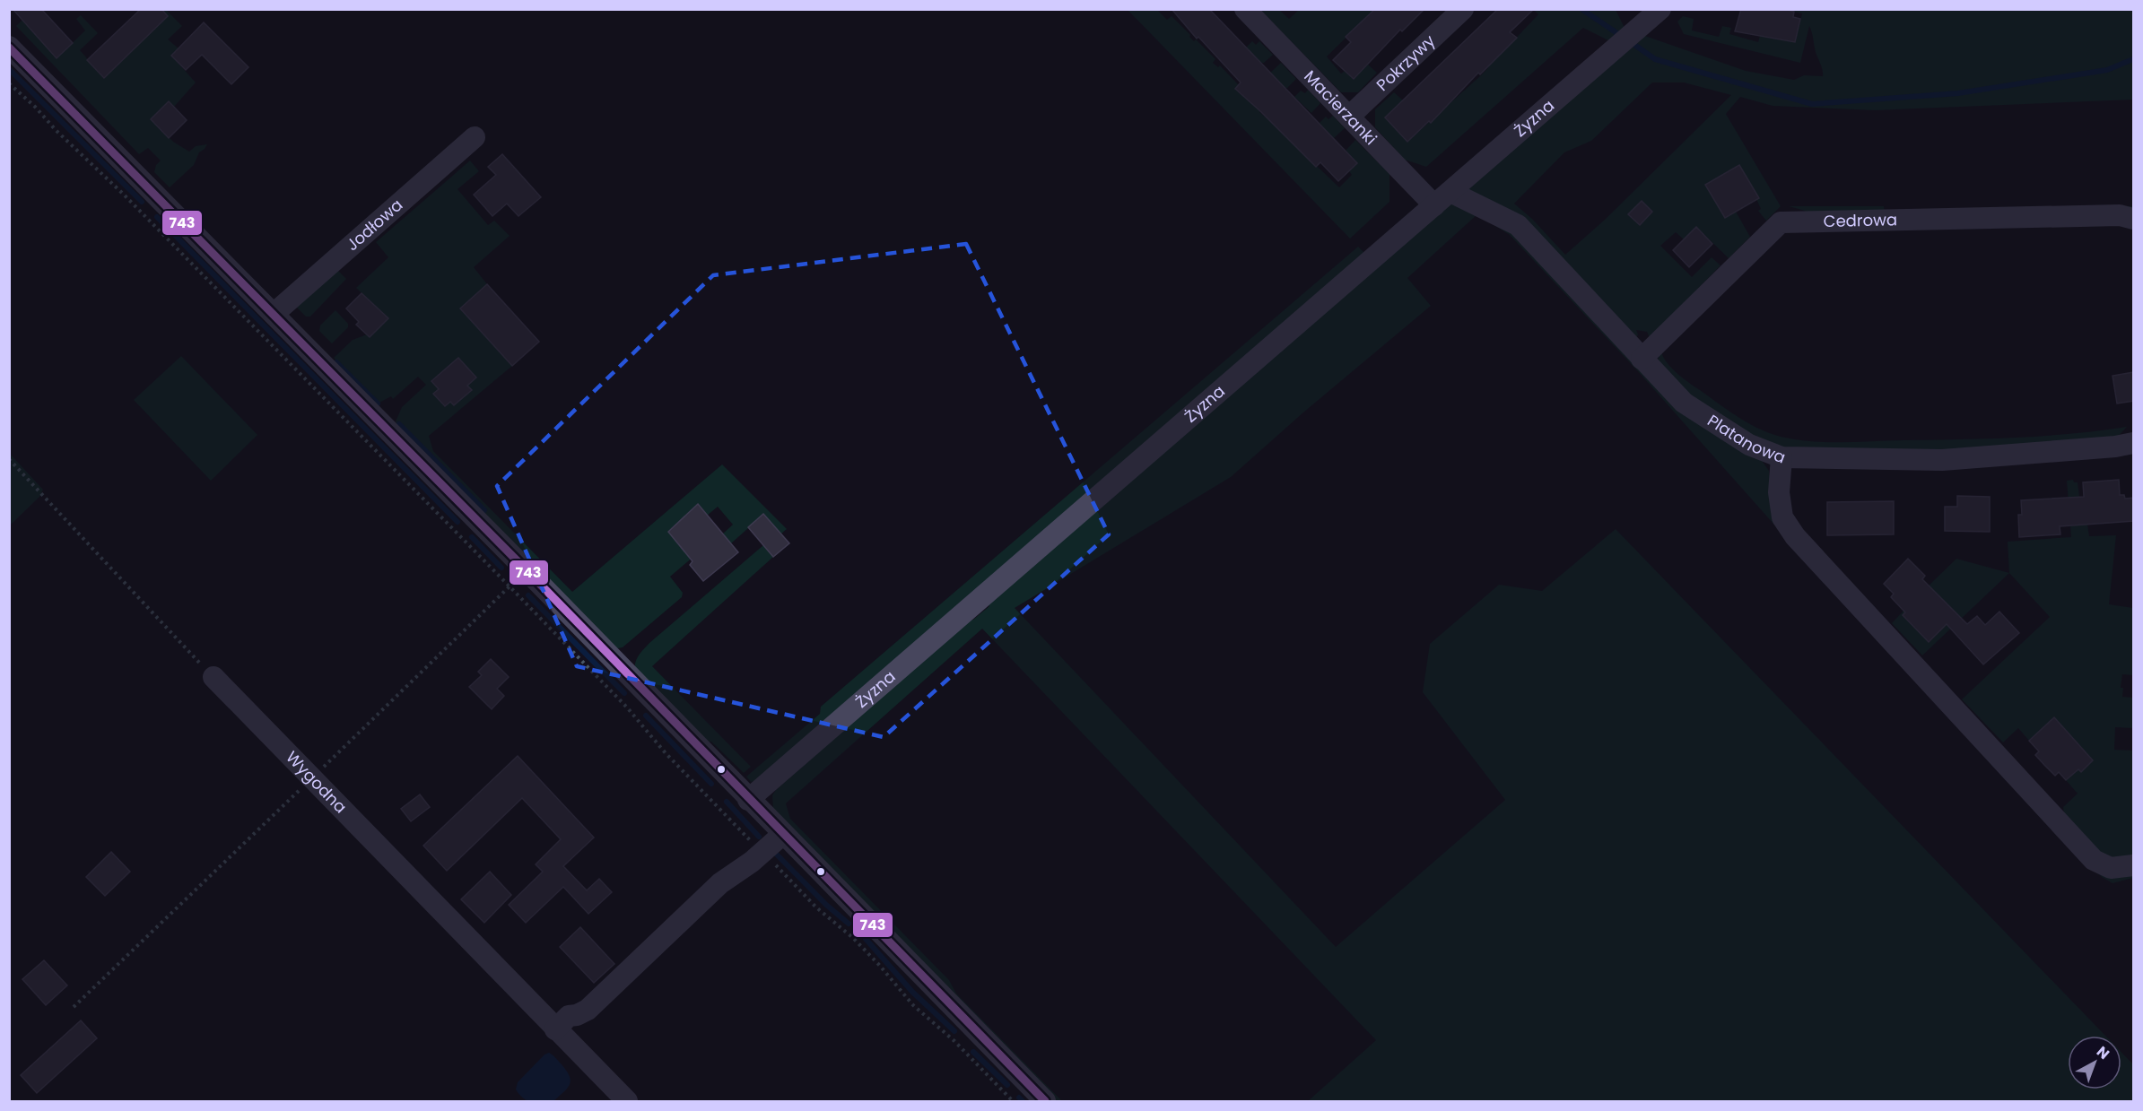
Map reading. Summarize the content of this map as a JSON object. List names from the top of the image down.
{
  "streets": {
    "street": [
      "Pokrzywy",
      "Macierzanki",
      "Żyzna",
      "Cedrowa",
      "Jodłowa",
      "Platanowa",
      "Wygodna"
    ]
  },
  "crossings": [
    ["Pokrzywy", "Macierzanki"],
    ["Macierzanki", "Żyzna"],
    ["Macierzanki", "Platanowa"],
    ["Żyzna", "Platanowa"],
    ["Cedrowa", "Platanowa"]
  ],
  "lines": ["transit line 743"],
  "north": "top right"
}
